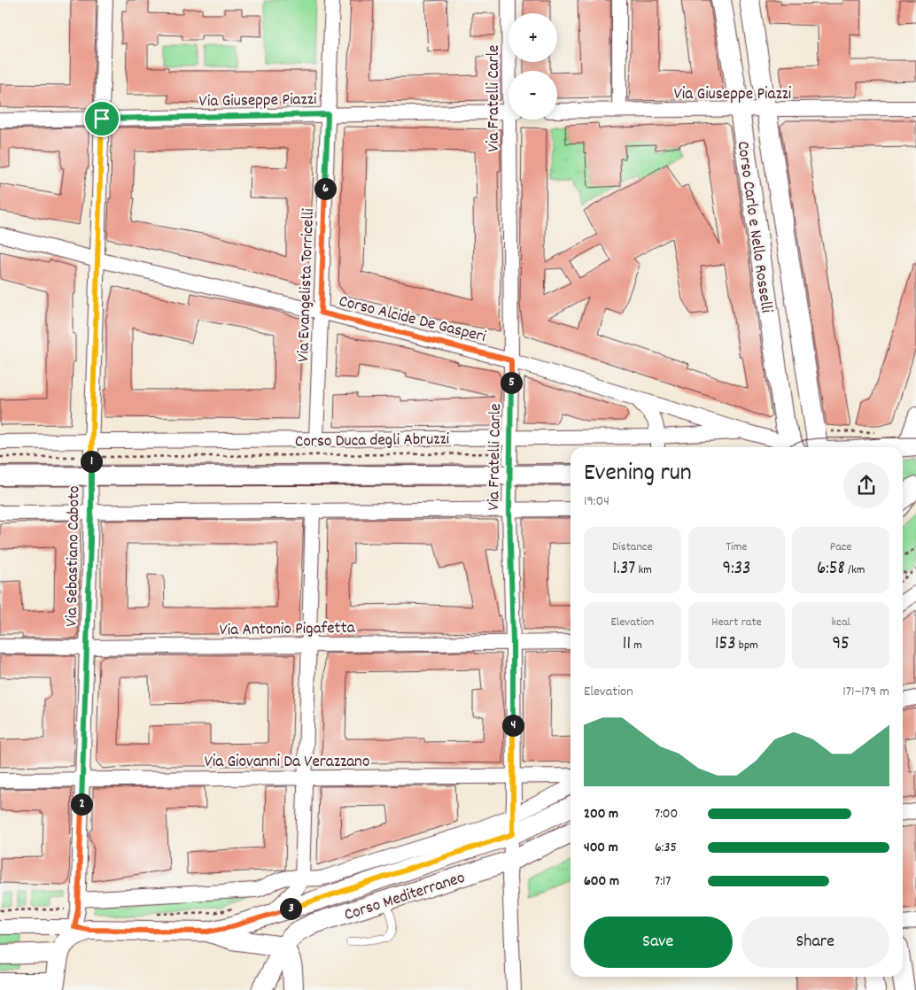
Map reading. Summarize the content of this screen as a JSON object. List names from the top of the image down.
{
  "streets": {
    "main road": ["Corso Carlo e Nello Rosselli", "Corso Mediterraneo"],
    "street": [
      "Via Giuseppe Piazzi",
      "Via Fratelli Carle",
      "Via Evangelista Torricelli",
      "Corso Alcide De Gasperi",
      "Corso Duca degli Abruzzi",
      "Via Sebastiano Caboto",
      "Via Antonio Pigafetta",
      "Via Giovanni Da Verazzano"
    ]
  },
  "crossings": [
    ["Via Giuseppe Piazzi", "Corso Carlo e Nello Rosselli"],
    ["Via Giuseppe Piazzi", "Via Evangelista Torricelli"],
    ["Via Giuseppe Piazzi", "Via Sebastiano Caboto"],
    ["Via Fratelli Carle", "Corso Alcide De Gasperi"],
    ["Via Fratelli Carle", "Corso Duca degli Abruzzi"],
    ["Via Fratelli Carle", "Via Antonio Pigafetta"],
    ["Via Fratelli Carle", "Via Giovanni Da Verazzano"],
    ["Via Fratelli Carle", "Corso Mediterraneo"],
    ["Corso Carlo e Nello Rosselli", "Corso Alcide De Gasperi"],
    ["Via Evangelista Torricelli", "Corso Alcide De Gasperi"],
    ["Via Evangelista Torricelli", "Corso Duca degli Abruzzi"],
    ["Corso Alcide De Gasperi", "Corso Duca degli Abruzzi"],
    ["Corso Alcide De Gasperi", "Via Sebastiano Caboto"],
    ["Corso Duca degli Abruzzi", "Via Sebastiano Caboto"],
    ["Via Sebastiano Caboto", "Via Antonio Pigafetta"],
    ["Via Sebastiano Caboto", "Via Giovanni Da Verazzano"],
    ["Via Sebastiano Caboto", "Corso Mediterraneo"]
  ],
  "page": {
    "map_buttons": ["+", "−"],
    "pins": [
      "6",
      "5",
      "1",
      "4",
      "2",
      "3"
    ],
    "heading": ["Evening run", "19:04"],
    "stats": [
      ["Distance", "1.37 km"],
      ["Time", "9:33"],
      ["Pace", "6:58 /km"],
      ["Elevation", "11 m"],
      ["Heart rate", "153 bpm"],
      ["kcal", "95"]
    ],
    "chart": ["Elevation", "171–179 m"],
    "list": [
      {
        "name": "200 m",
        "note": "7:00"
      },
      {
        "name": "400 m",
        "note": "6:35"
      },
      {
        "name": "600 m",
        "note": "7:17"
      }
    ],
    "buttons": ["Save", "Share"]
  }
}
